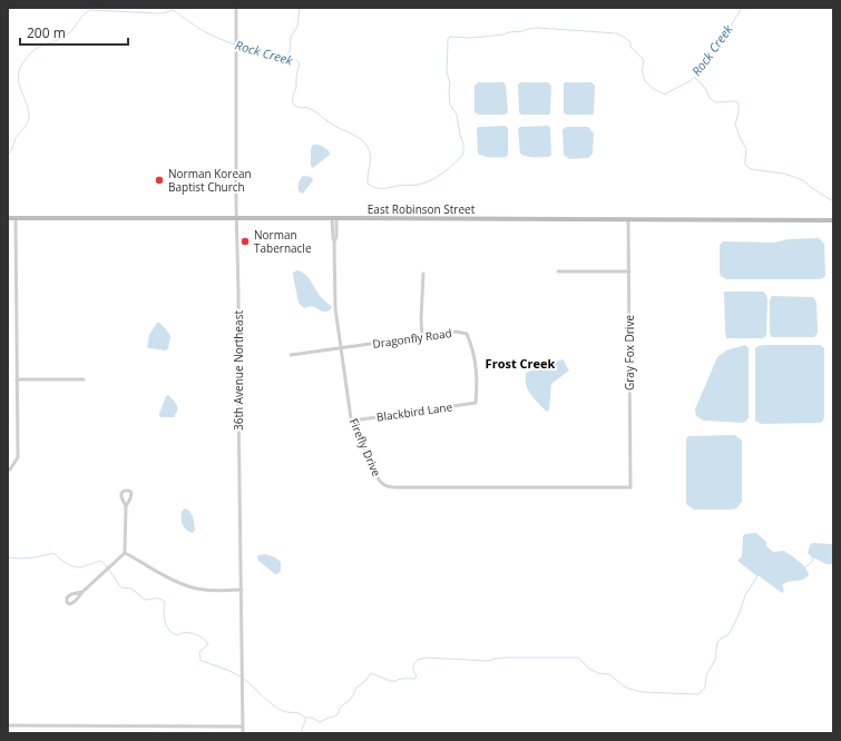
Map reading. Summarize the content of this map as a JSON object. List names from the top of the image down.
{
  "streets": {
    "street": [
      "East Robinson Street",
      "Dragonfly Road",
      "Gray Fox Drive",
      "36th Avenue Northeast",
      "Blackbird Lane",
      "Firefly Drive"
    ]
  },
  "crossings": [
    ["East Robinson Street", "Gray Fox Drive"],
    ["East Robinson Street", "36th Avenue Northeast"],
    ["East Robinson Street", "Firefly Drive"],
    ["Dragonfly Road", "Blackbird Lane"],
    ["Dragonfly Road", "Firefly Drive"],
    ["Gray Fox Drive", "Firefly Drive"],
    ["Blackbird Lane", "Firefly Drive"]
  ],
  "districts": ["Frost Creek"],
  "water": ["Rock Creek"],
  "places": ["Norman Korean Baptist Church", "Norman Tabernacle"],
  "scale_bar": "200 m"
}
